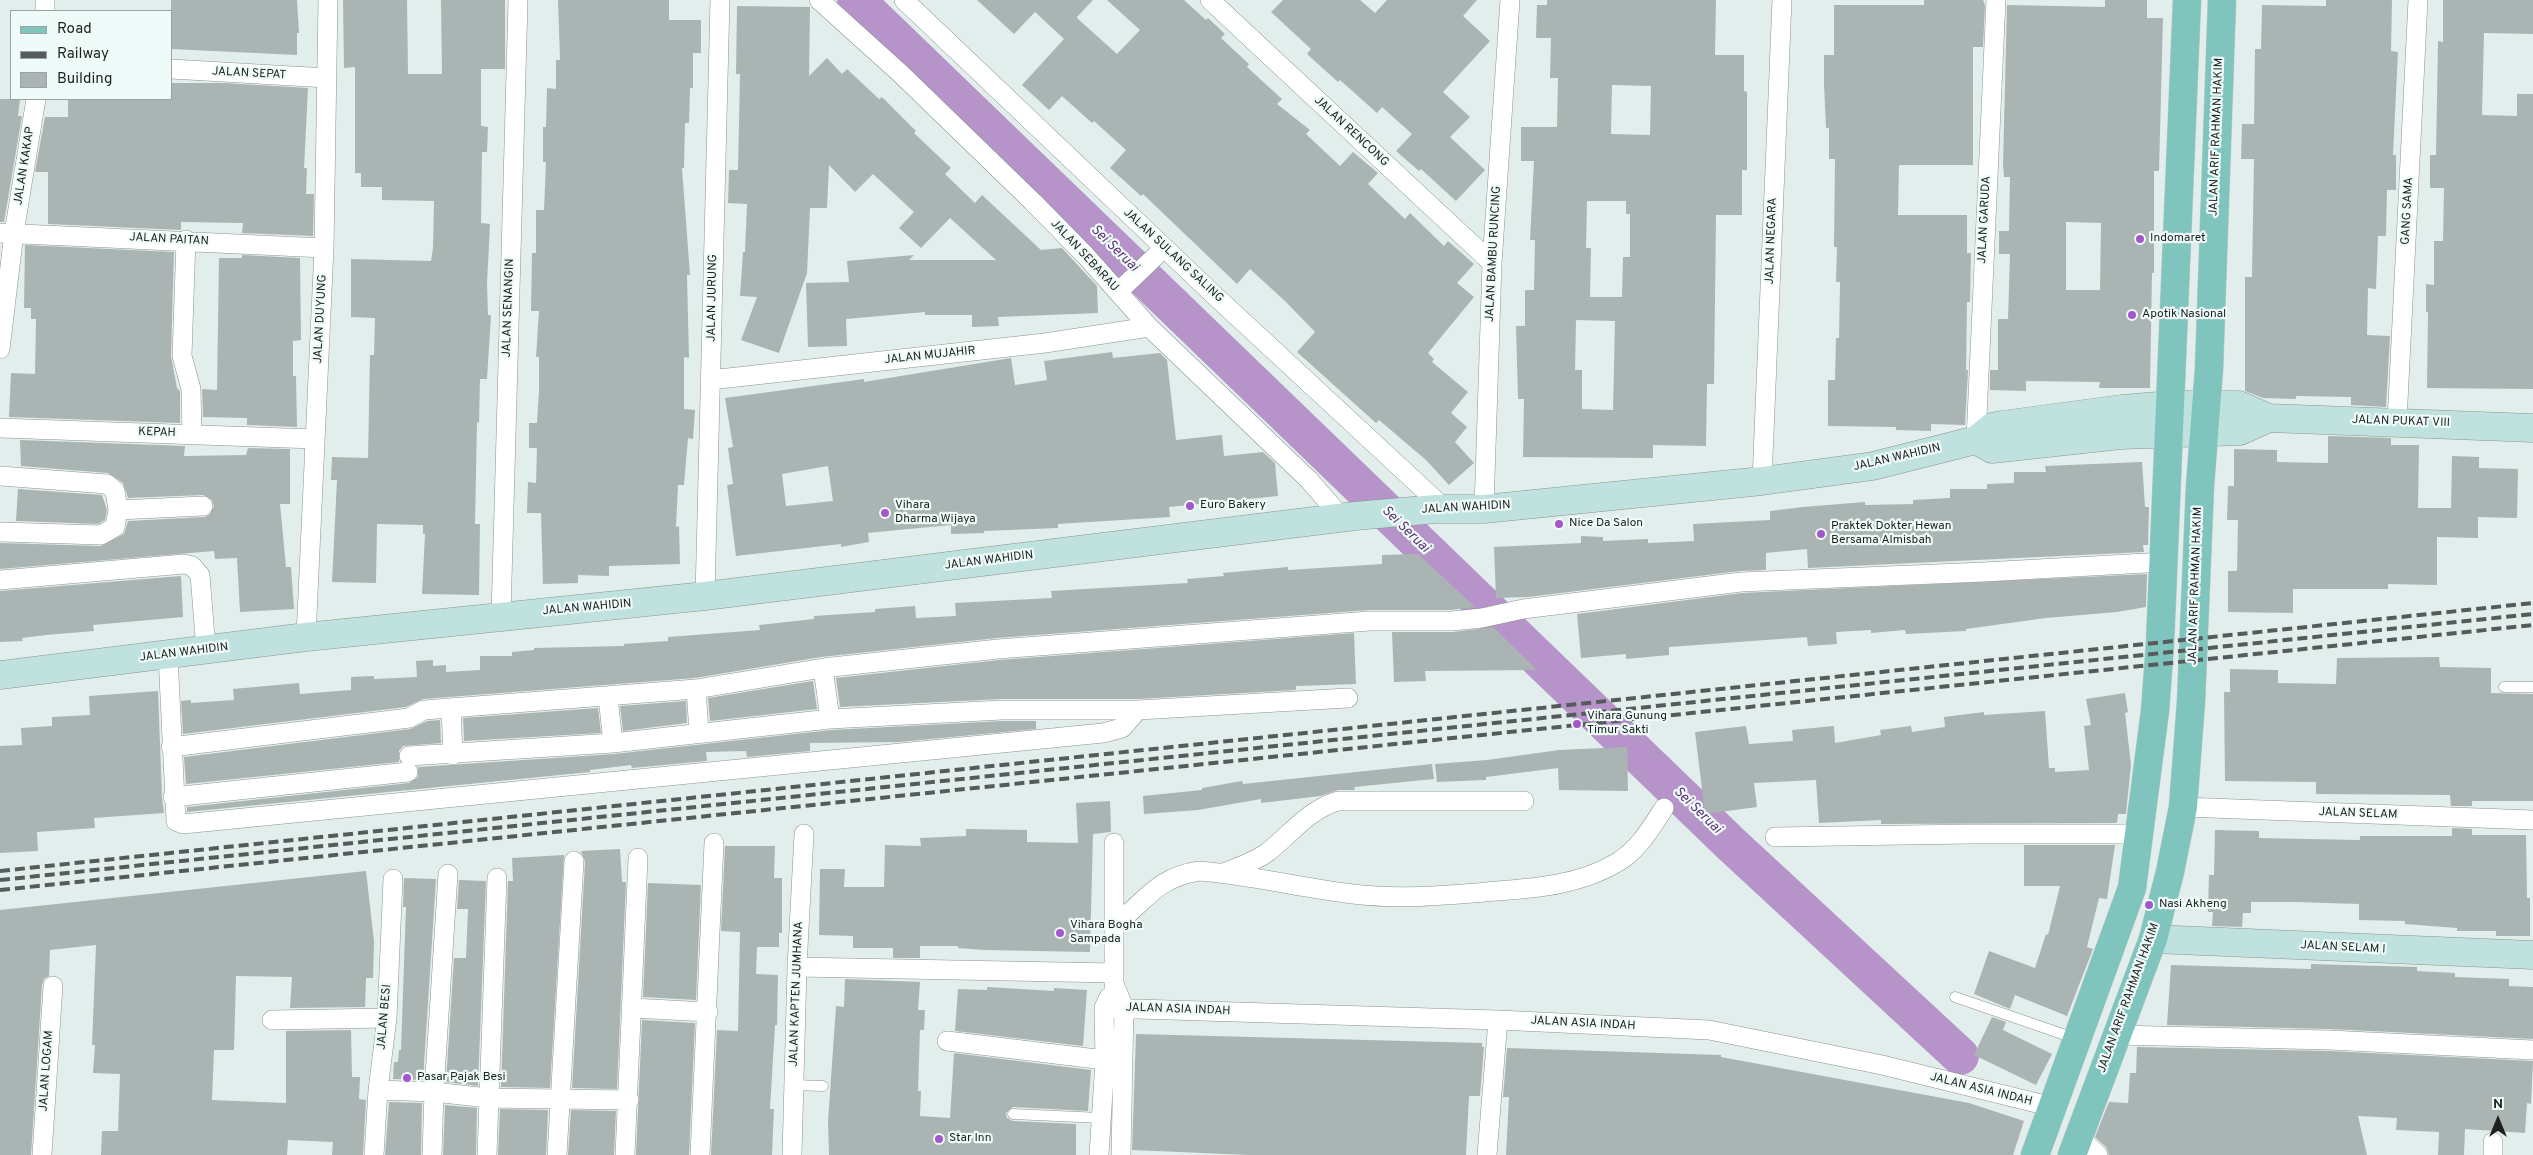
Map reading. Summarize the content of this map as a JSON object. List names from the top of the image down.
{
  "streets": {
    "main road": ["JALAN ARIF RAHMAN HAKIM"],
    "street": [
      "JALAN SEPAT",
      "JALAN RENCONG",
      "JALAN KAKAP",
      "GANG SAMA",
      "JALAN GARUDA",
      "JALAN PAITAN",
      "JALAN NEGARA",
      "JALAN BAMBU RUNCING",
      "JALAN SEBARAU",
      "JALAN SULANG SALING",
      "JALAN JURUNG",
      "JALAN SENANGIN",
      "JALAN DUYUNG",
      "JALAN MUJAHIR",
      "JALAN PUKAT VIII",
      "KEPAH",
      "JALAN WAHIDIN",
      "JALAN SELAM",
      "JALAN SELAM I",
      "JALAN KAPTEN JUMHANA",
      "JALAN ASIA INDAH",
      "JALAN BESI",
      "JALAN LOGAM"
    ]
  },
  "crossings": [
    ["JALAN SEPAT", "JALAN DUYUNG"],
    ["JALAN RENCONG", "JALAN BAMBU RUNCING"],
    ["JALAN ARIF RAHMAN HAKIM", "JALAN PUKAT VIII"],
    ["JALAN ARIF RAHMAN HAKIM", "JALAN WAHIDIN"],
    ["JALAN ARIF RAHMAN HAKIM", "JALAN SELAM"],
    ["JALAN ARIF RAHMAN HAKIM", "JALAN SELAM I"],
    ["JALAN KAKAP", "JALAN PAITAN"],
    ["GANG SAMA", "JALAN PUKAT VIII"],
    ["JALAN GARUDA", "JALAN WAHIDIN"],
    ["JALAN PAITAN", "JALAN DUYUNG"],
    ["JALAN NEGARA", "JALAN WAHIDIN"],
    ["JALAN BAMBU RUNCING", "JALAN WAHIDIN"],
    ["JALAN SEBARAU", "JALAN MUJAHIR"],
    ["JALAN SEBARAU", "JALAN WAHIDIN"],
    ["JALAN SULANG SALING", "JALAN WAHIDIN"],
    ["JALAN JURUNG", "JALAN MUJAHIR"],
    ["JALAN JURUNG", "JALAN WAHIDIN"],
    ["JALAN SENANGIN", "JALAN WAHIDIN"],
    ["JALAN DUYUNG", "KEPAH"],
    ["JALAN DUYUNG", "JALAN WAHIDIN"],
    ["JALAN PUKAT VIII", "JALAN WAHIDIN"]
  ],
  "water": ["Sei Seruai"],
  "places": [
    "Indomaret",
    "Apotik Nasional",
    "Euro Bakery",
    "Vihara Dharma Wijaya",
    "Nice Da Salon",
    "Praktek Dokter Hewan Bersama Almisbah",
    "Vihara Gunung Timur Sakti",
    "Nasi Akheng",
    "Vihara Bogha Sampada",
    "Pasar Pajak Besi",
    "Star Inn"
  ],
  "legend": ["Road", "Railway", "Building"],
  "north": "top"
}
